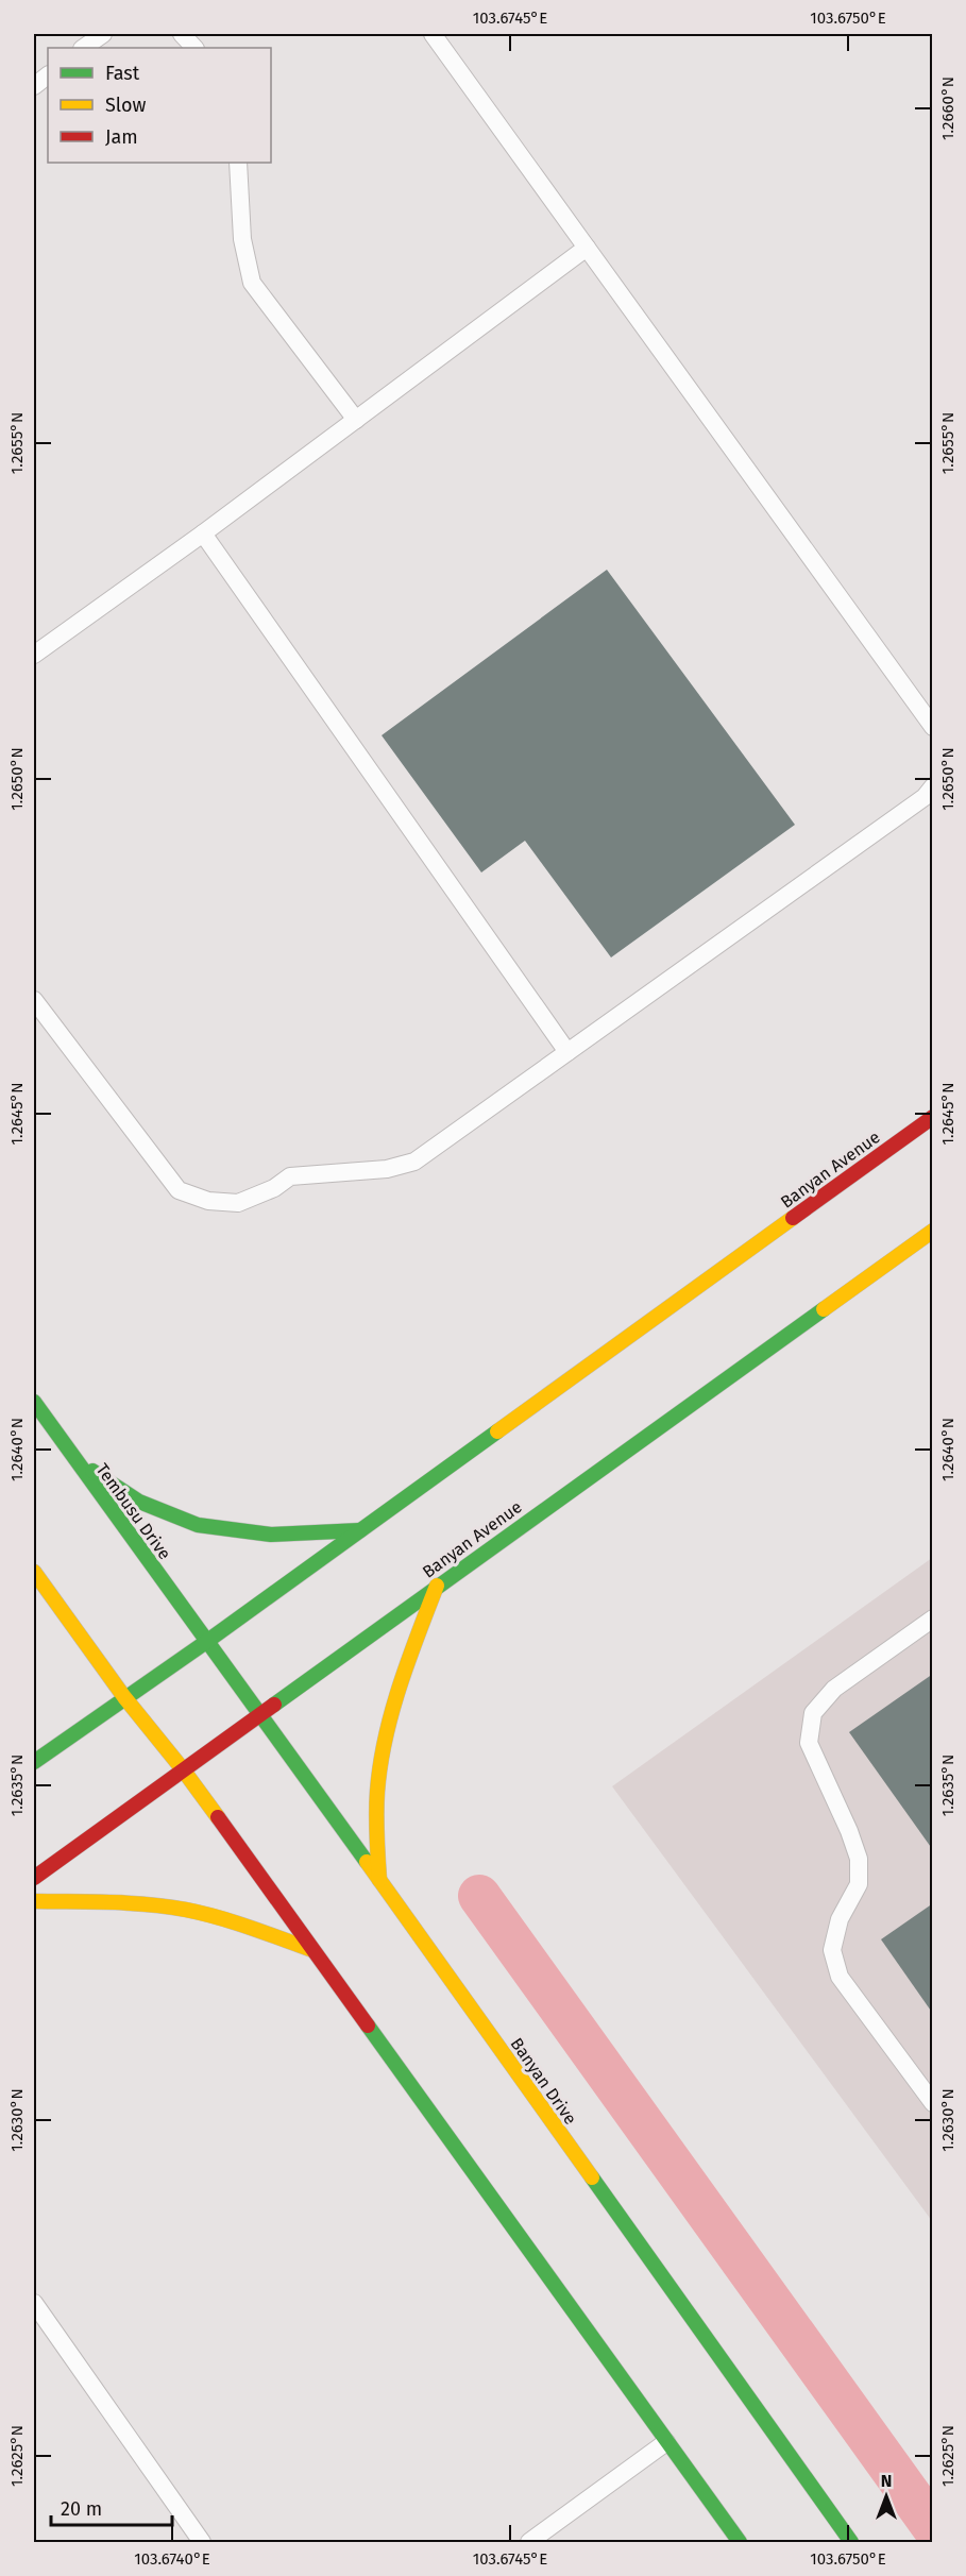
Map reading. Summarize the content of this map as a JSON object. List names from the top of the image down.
{
  "streets": {
    "street": ["Banyan Avenue", "Tembusu Drive", "Banyan Drive"]
  },
  "crossings": [
    ["Banyan Avenue", "Tembusu Drive"],
    ["Banyan Avenue", "Banyan Drive"],
    ["Tembusu Drive", "Banyan Drive"]
  ],
  "legend": ["Fast", "Slow", "Jam"],
  "scale_bar": "20 m",
  "north": "top",
  "coordinates": [
    "103.6745°E",
    "103.6750°E",
    "1.2660°N",
    "1.2655°N",
    "1.2650°N",
    "1.2645°N",
    "1.2640°N",
    "1.2635°N",
    "1.2630°N",
    "1.2625°N",
    "103.6740°E"
  ]
}
